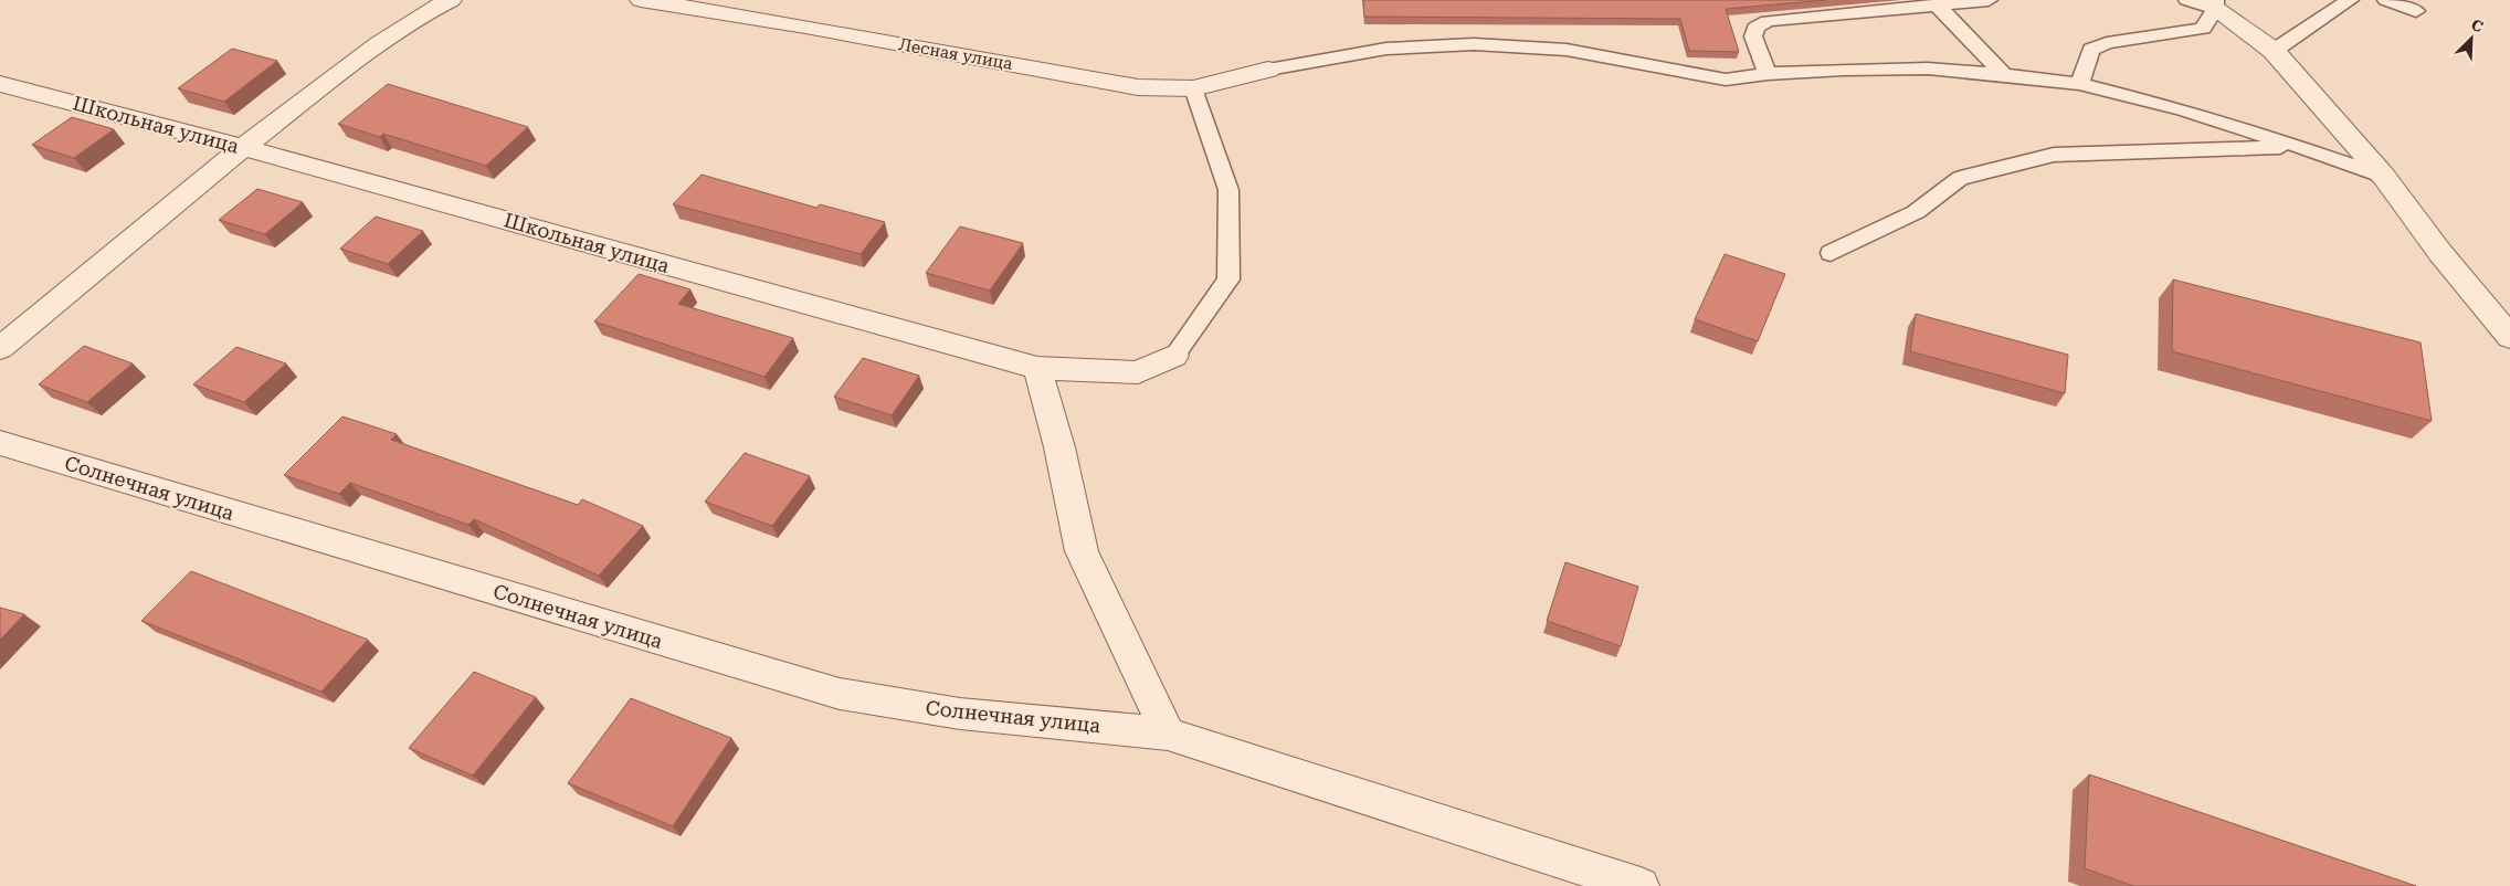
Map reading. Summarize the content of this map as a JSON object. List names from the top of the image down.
{
  "streets": {
    "street": ["Лесная улица", "Школьная улица", "Солнечная улица"]
  },
  "north": "top right"
}
